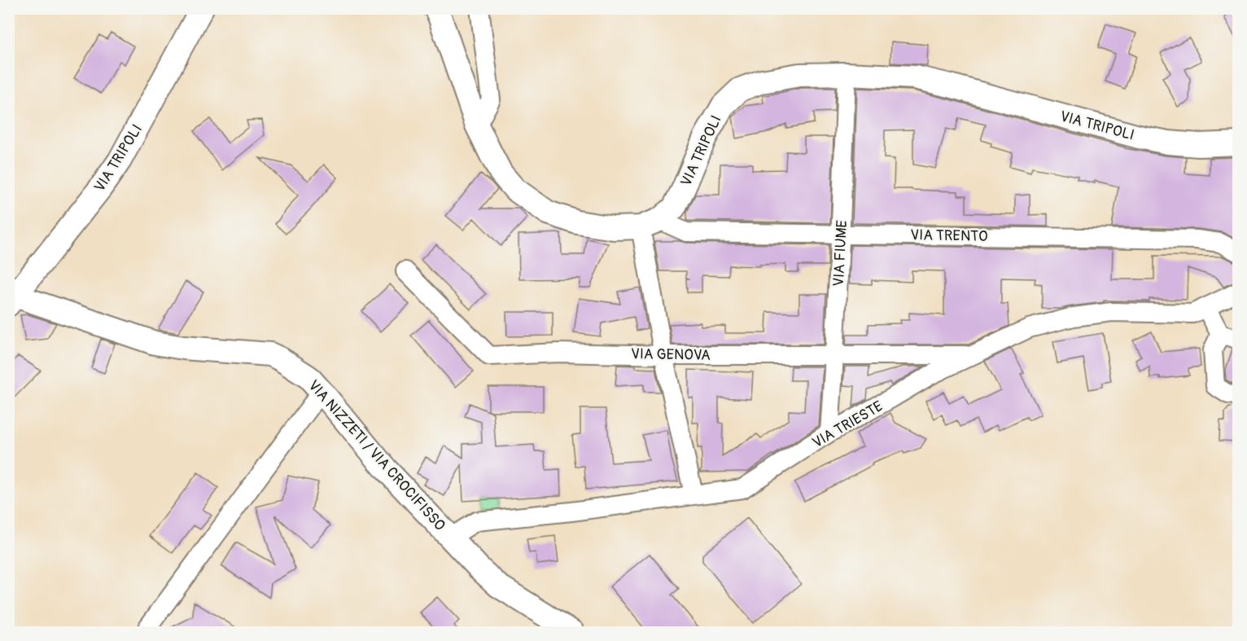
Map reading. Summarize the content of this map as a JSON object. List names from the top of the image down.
{
  "streets": {
    "street": [
      "VIA TRIPOLI",
      "VIA TRENTO",
      "VIA FIUME",
      "VIA GENOVA",
      "VIA TRIESTE",
      "VIA NIZZETI / VIA CROCIFISSO"
    ]
  },
  "crossings": [
    ["VIA TRIPOLI", "VIA TRENTO"],
    ["VIA TRIPOLI", "VIA FIUME"],
    ["VIA TRIPOLI", "VIA NIZZETI / VIA CROCIFISSO"],
    ["VIA TRENTO", "VIA FIUME"],
    ["VIA FIUME", "VIA GENOVA"],
    ["VIA FIUME", "VIA TRIESTE"],
    ["VIA GENOVA", "VIA TRIESTE"],
    ["VIA TRIESTE", "VIA NIZZETI / VIA CROCIFISSO"]
  ]
}
